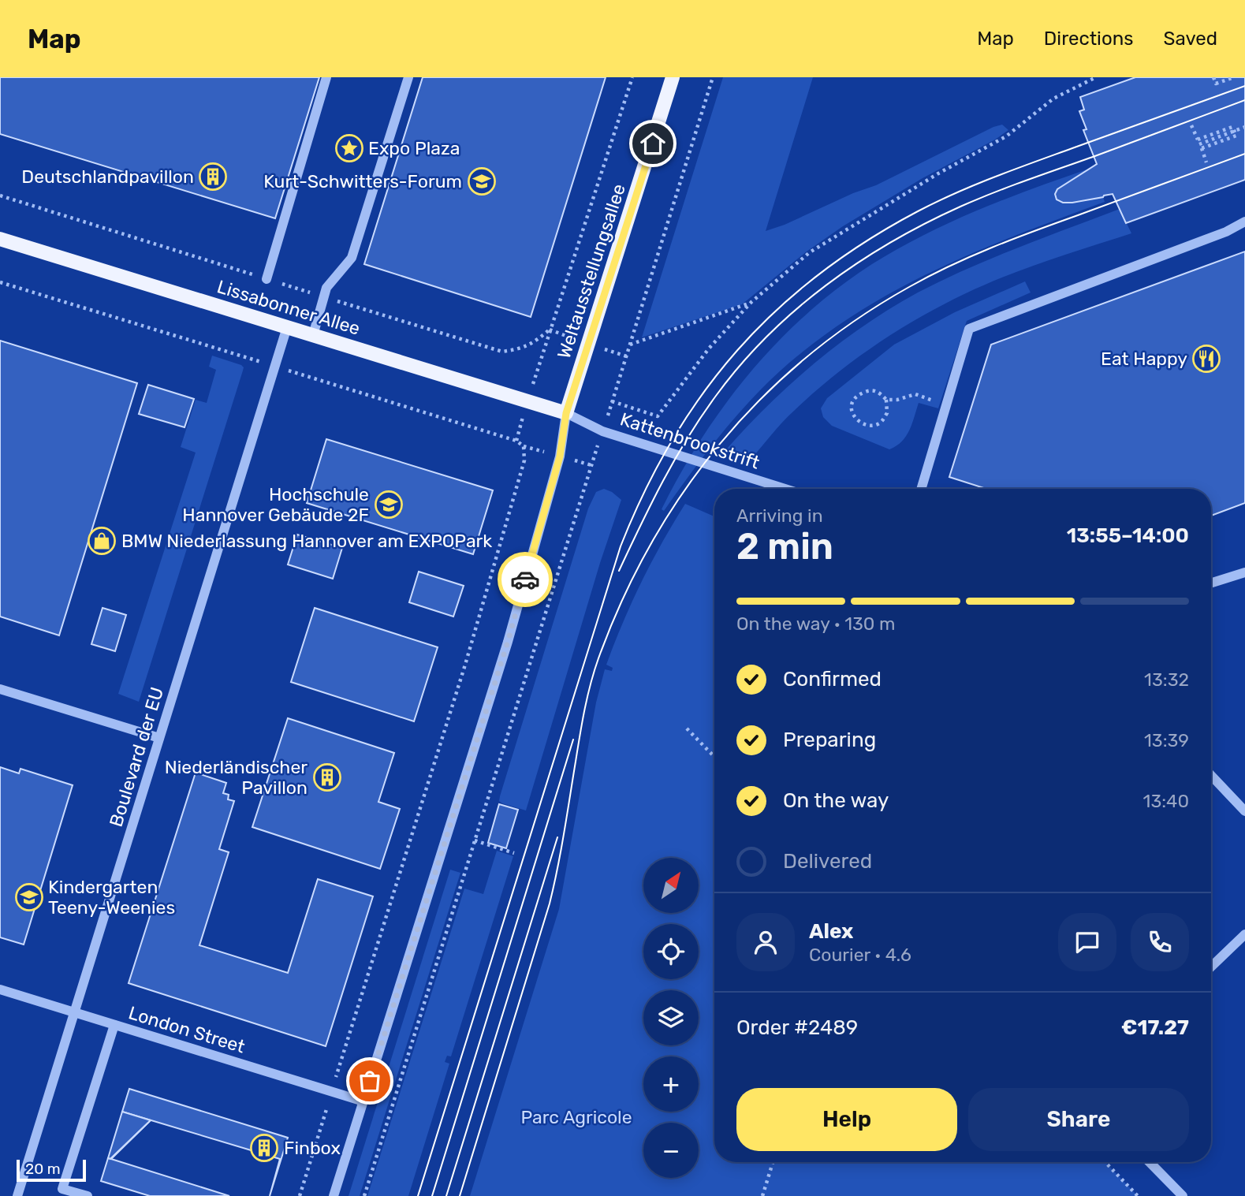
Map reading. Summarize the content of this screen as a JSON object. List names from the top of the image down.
{
  "streets": {
    "main road": ["Weltausstellungsallee", "Lissabonner Allee"],
    "street": ["Kattenbrookstrift", "Boulevard der EU", "London Street"]
  },
  "crossings": [
    ["Weltausstellungsallee", "Lissabonner Allee"],
    ["Weltausstellungsallee", "Kattenbrookstrift"],
    ["Lissabonner Allee", "Kattenbrookstrift"],
    ["Lissabonner Allee", "Boulevard der EU"],
    ["Boulevard der EU", "London Street"]
  ],
  "parks": ["Parc Agricole"],
  "places": {
    "place": ["Expo Plaza"],
    "building": ["Deutschlandpavillon", "Niederländischer Pavillon", "Finbox"],
    "school or university": ["Kurt-Schwitters-Forum", "Hochschule Hannover Gebäude 2F", "Kindergarten Teeny-Weenies"],
    "restaurant": ["Eat Happy"],
    "shop": ["BMW Niederlassung Hannover am EXPOPark"]
  },
  "scale_bar": "20 m",
  "north": "top right",
  "page": {
    "header": "Map",
    "nav": ["Map", "Directions", "Saved"],
    "heading": ["2 min", "Arriving in", "13:55–14:00"],
    "panel": [
      "Alex",
      "Courier · 4.6",
      "Order #2489",
      "€17.27"
    ],
    "bar": "On the way · 130 m",
    "list": [
      ["Confirmed", "13:32"],
      ["Preparing", "13:39"],
      ["On the way", "13:40"],
      "Delivered"
    ],
    "map_buttons": ["+", "−"],
    "buttons": ["Help", "Share"],
    "scale": "20 m"
  }
}
